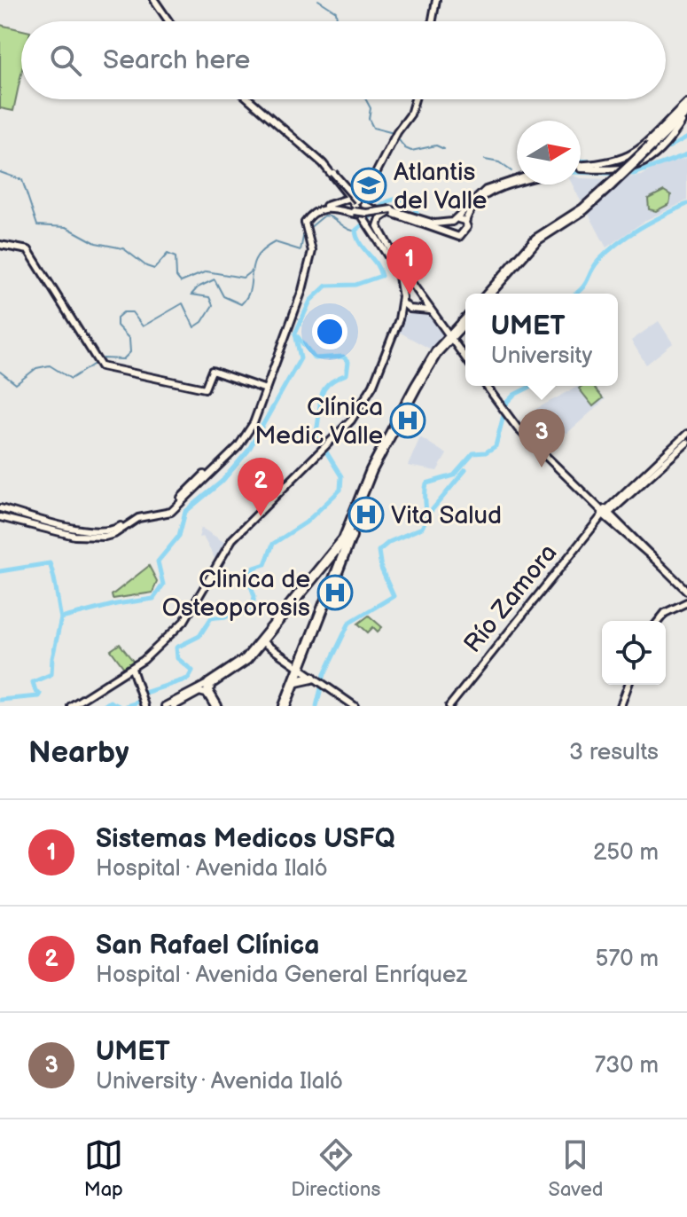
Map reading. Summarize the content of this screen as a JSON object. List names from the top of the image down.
{
  "streets": {
    "main road": ["Río Zamora"]
  },
  "places": {
    "school or university": ["Atlantis del Valle"],
    "hospital": ["Clínica Medic Valle", "Vita Salud", "Clinica de Osteoporosis"]
  },
  "north": "right",
  "page": {
    "search": "Search here",
    "pins": ["1", "3", "2"],
    "popup": ["UMET", "University"],
    "heading": ["Nearby", "3 results"],
    "list": [
      {
        "mark": "1",
        "name": "Sistemas Medicos USFQ",
        "note": "Hospital · Avenida Ilaló",
        "value": "250 m"
      },
      {
        "mark": "2",
        "name": "San Rafael Clínica",
        "note": "Hospital · Avenida General Enríquez",
        "value": "570 m"
      },
      {
        "mark": "3",
        "name": "UMET",
        "note": "University · Avenida Ilaló",
        "value": "730 m"
      }
    ],
    "nav": ["Map", "Directions", "Saved"]
  }
}
